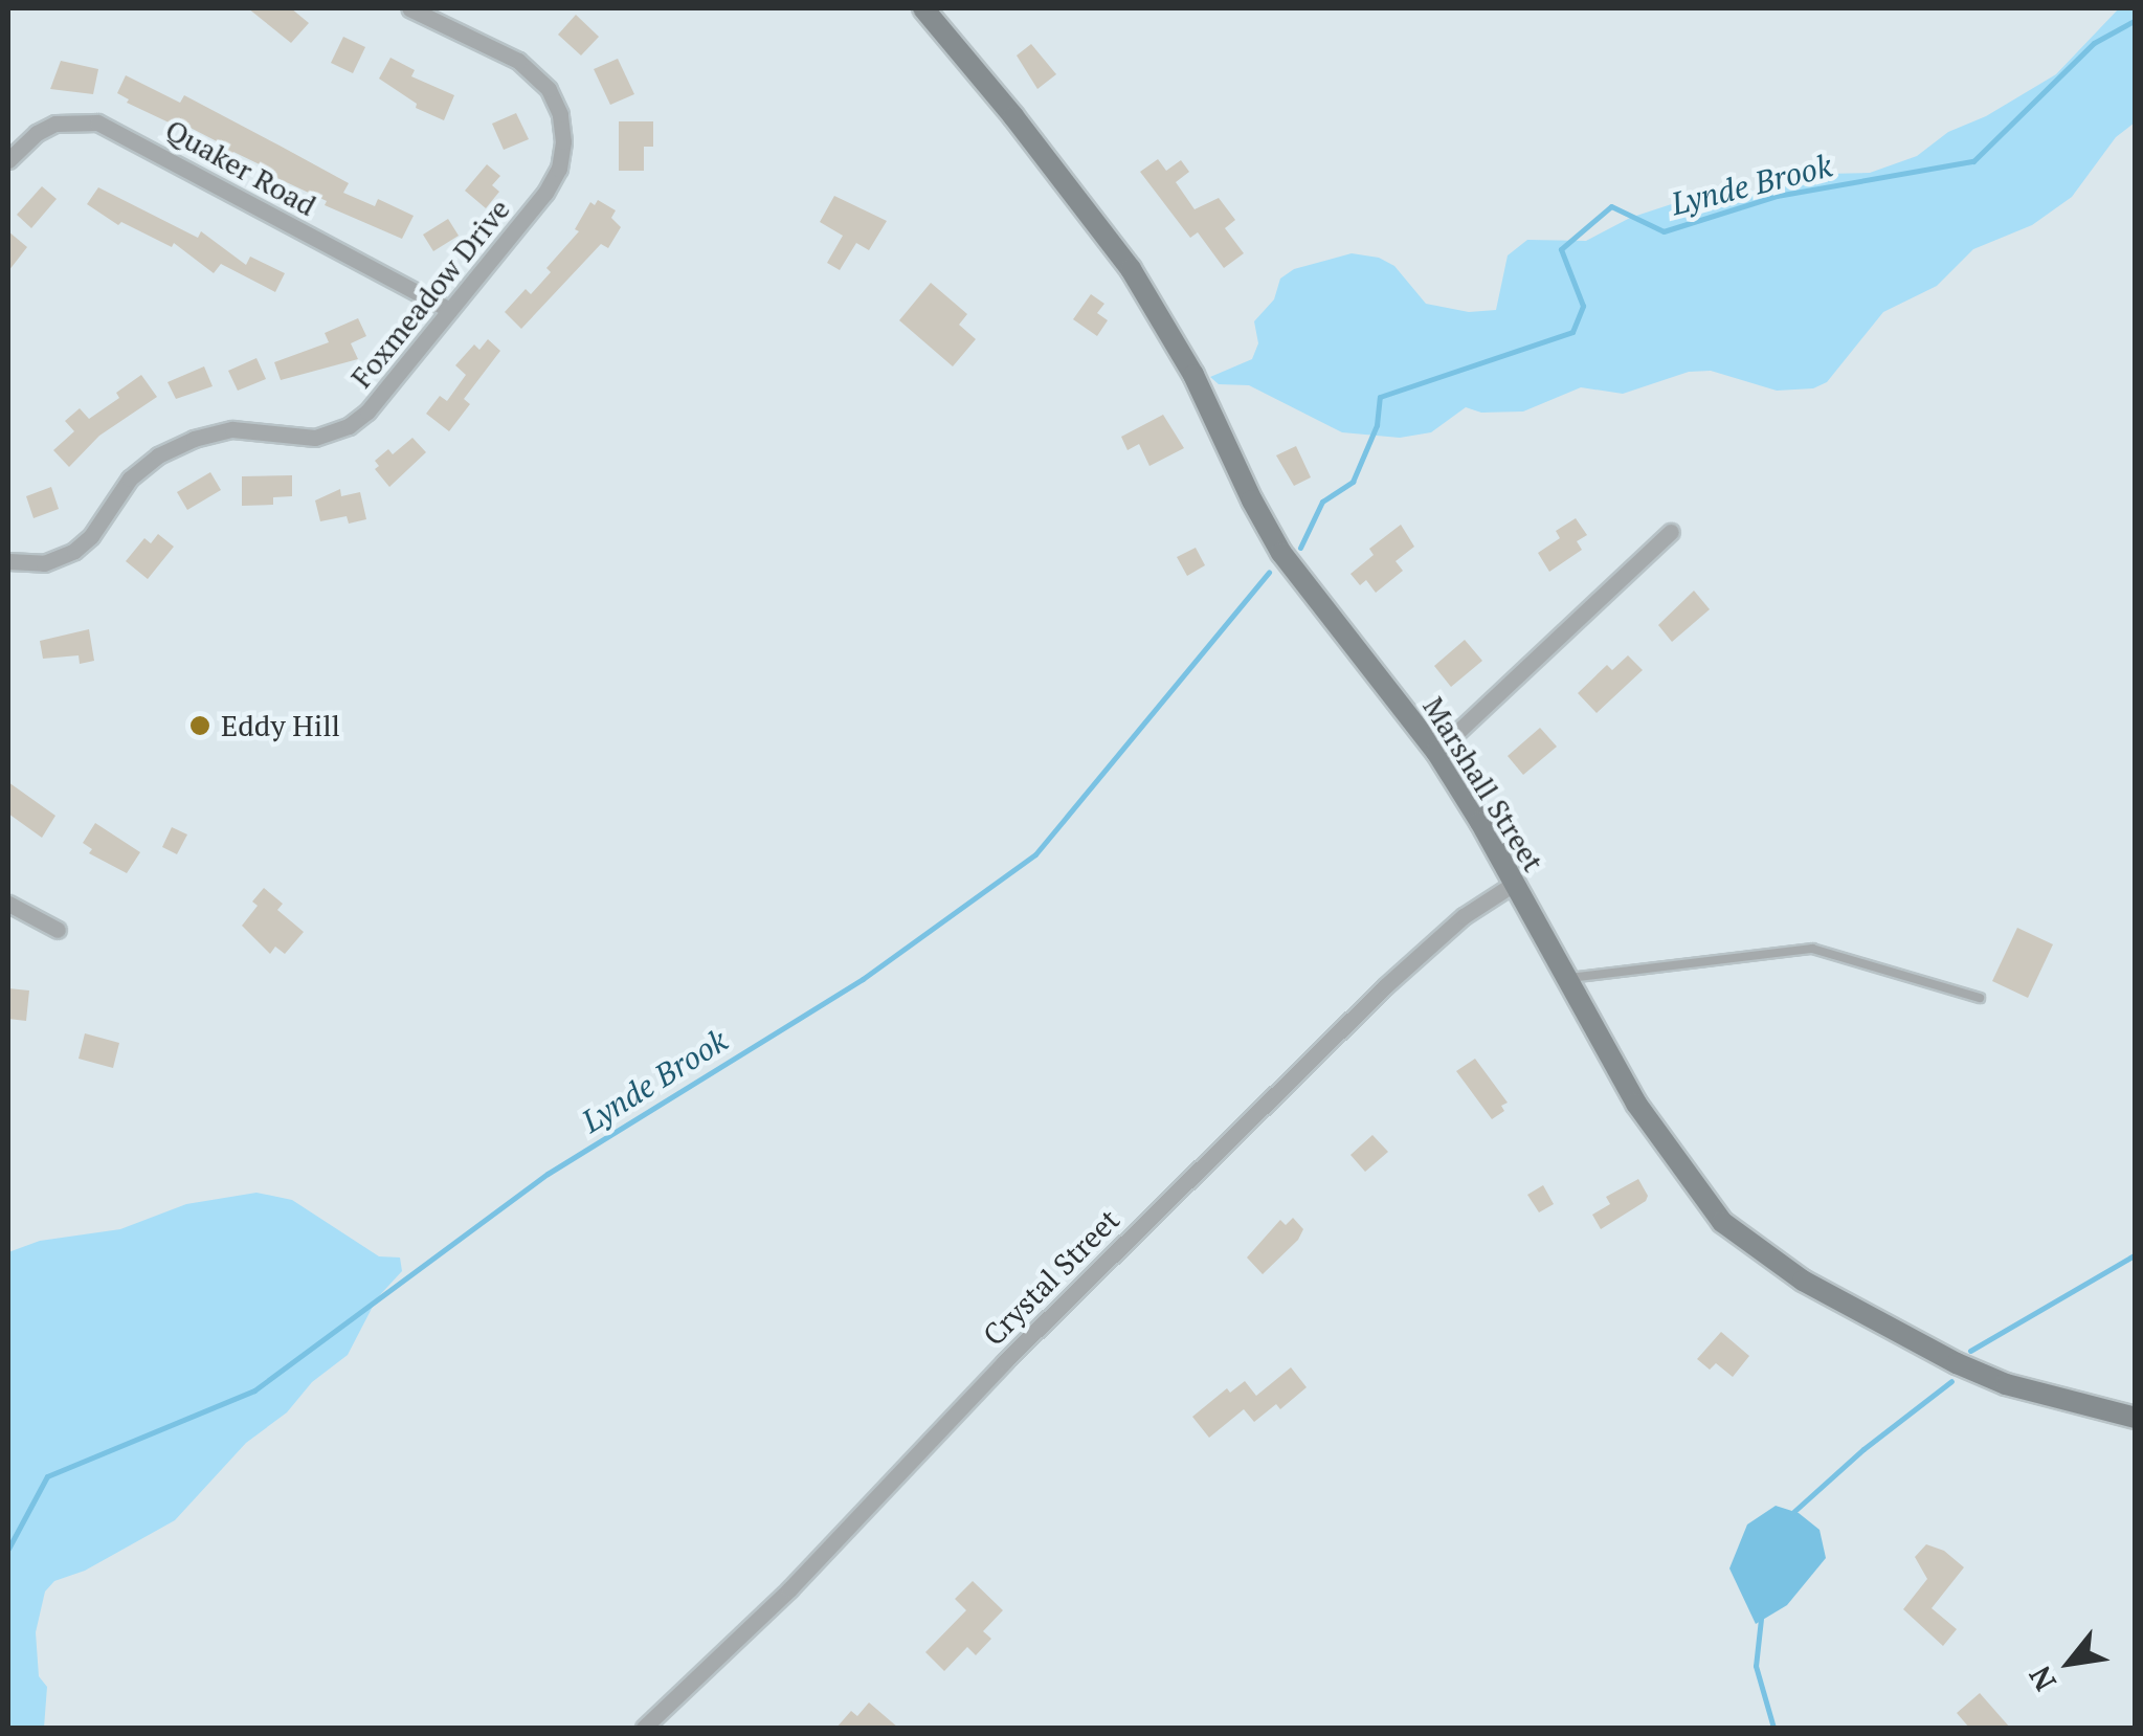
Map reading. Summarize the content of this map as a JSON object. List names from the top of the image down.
{
  "streets": {
    "street": [
      "Quaker Road",
      "Foxmeadow Drive",
      "Marshall Street",
      "Crystal Street"
    ]
  },
  "crossings": [
    ["Quaker Road", "Foxmeadow Drive"],
    ["Marshall Street", "Crystal Street"]
  ],
  "water": ["Lynde Brook"],
  "places": ["Eddy Hill"],
  "north": "bottom left"
}
